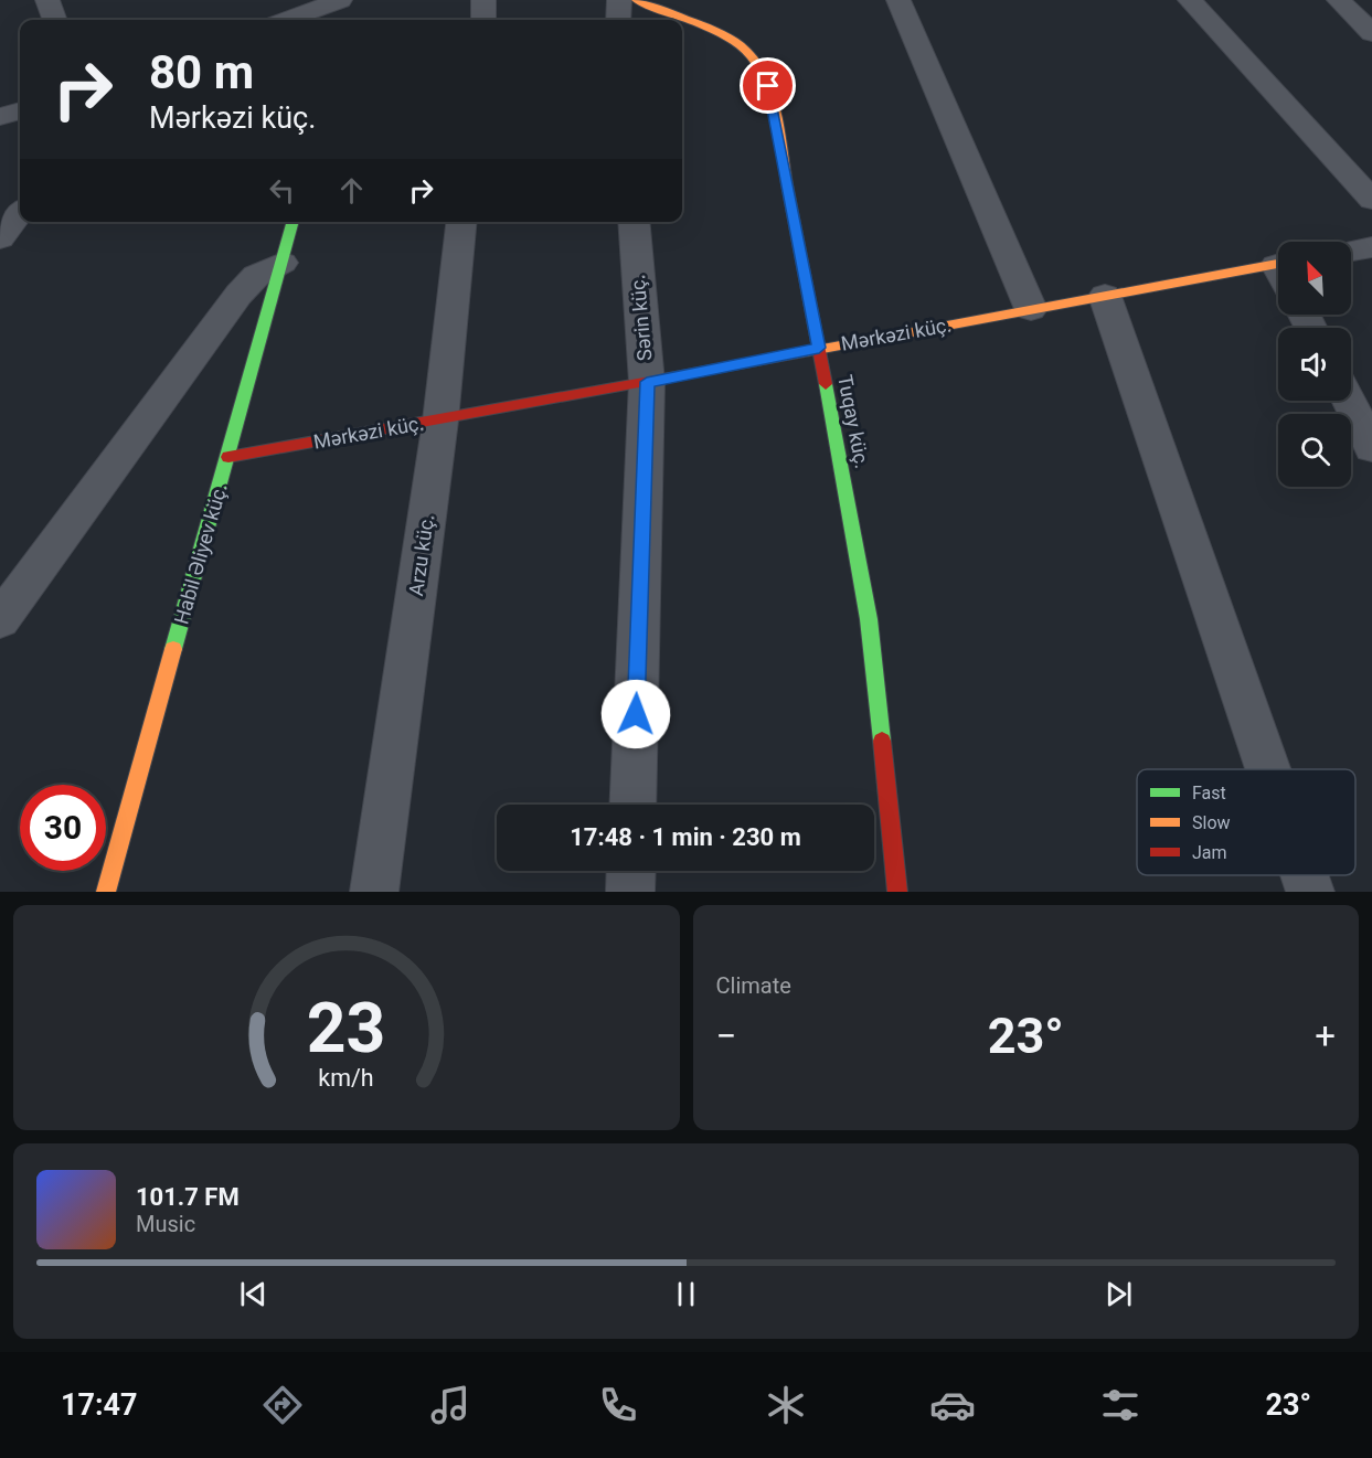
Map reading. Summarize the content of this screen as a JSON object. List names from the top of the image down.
{
  "streets": {
    "street": [
      "Sərin küç.",
      "Mərkəzi küç.",
      "Tuqay küç.",
      "Habil Əliyev küç.",
      "Arzu küç."
    ]
  },
  "crossings": [
    ["Sərin küç.", "Mərkəzi küç."],
    ["Mərkəzi küç.", "Tuqay küç."],
    ["Mərkəzi küç.", "Habil Əliyev küç."],
    ["Mərkəzi küç.", "Arzu küç."]
  ],
  "legend": ["Fast", "Slow", "Jam"],
  "north": "top left",
  "page": {
    "turn": ["80 m", "Mərkəzi küç."],
    "limit": "30",
    "trip": "17:48 · 1 min · 230 m",
    "tile": "Climate",
    "heat": ["−", "23°", "+"],
    "song": ["101.7 FM", "Music"],
    "tabs": ["17:47", "23°"],
    "gauge": ["23", "km/h"]
  }
}
